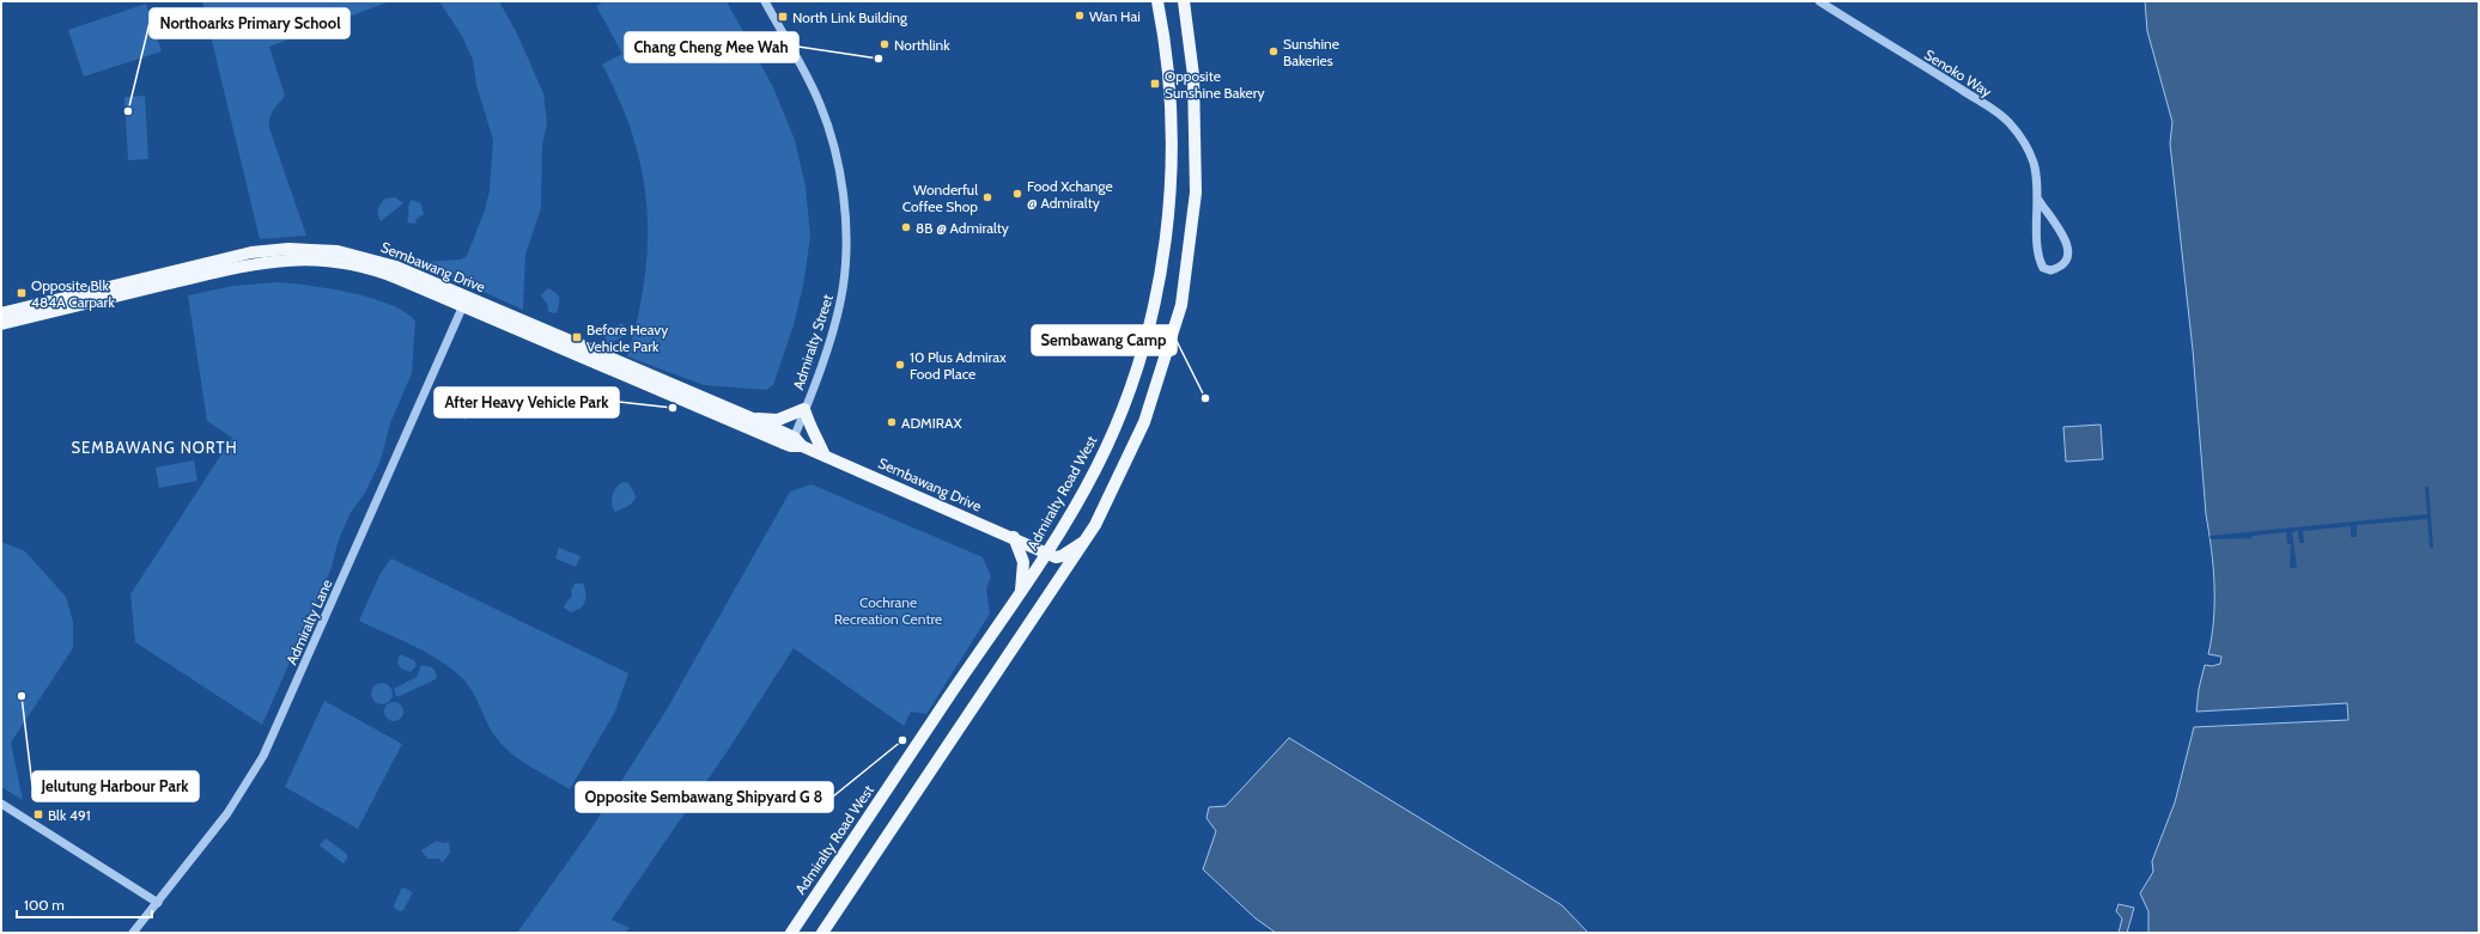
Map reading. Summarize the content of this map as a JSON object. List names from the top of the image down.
{
  "streets": {
    "main road": ["Sembawang Drive", "Admiralty Road West"],
    "street": ["Senoko Way", "Admiralty Street", "Admiralty Lane"]
  },
  "crossings": [
    ["Sembawang Drive", "Admiralty Street"],
    ["Sembawang Drive", "Admiralty Road West"],
    ["Sembawang Drive", "Admiralty Lane"]
  ],
  "districts": ["SEMBAWANG NORTH"],
  "parks": ["Cochrane Recreation Centre"],
  "places": {
    "other": [
      "Wan Hai",
      "Northlink",
      "Sunshine Bakeries",
      "Chang Cheng Mee Wah",
      "Northoarks Primary School",
      "Food Xchange @ Admiralty",
      "Wonderful Coffee Shop",
      "8B @ Admiralty",
      "10 Plus Admirax Food Place",
      "Sembawang Camp",
      "After Heavy Vehicle Park",
      "ADMIRAX",
      "Jelutung Harbour Park",
      "Opposite Sembawang Shipyard G 8"
    ],
    "transit": [
      "North Link Building",
      "Opposite Sunshine Bakery",
      "Opposite Blk 484A Carpark",
      "Before Heavy Vehicle Park",
      "Blk 491"
    ]
  },
  "scale_bar": "100 m"
}
